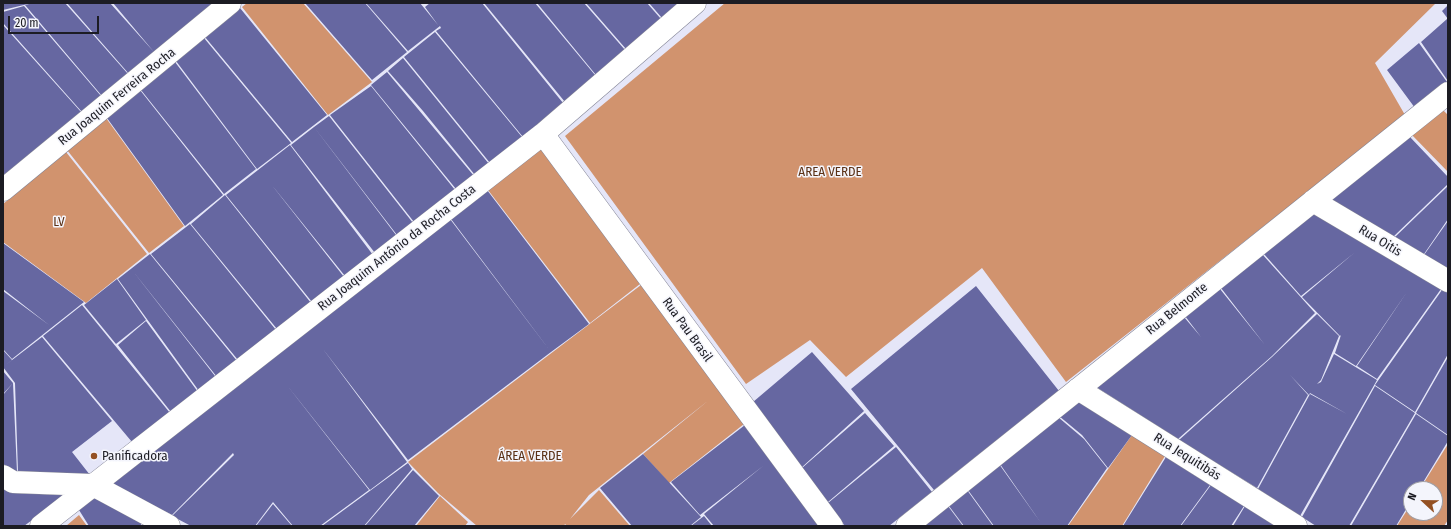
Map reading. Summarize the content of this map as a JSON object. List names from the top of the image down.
{
  "streets": {
    "street": [
      "Rua Joaquim Ferreira Rocha",
      "Rua Oitis",
      "Rua Joaquim Antônio da Rocha Costa",
      "Rua Belmonte",
      "Rua Pau Brasil",
      "Rua Jequitibás"
    ]
  },
  "crossings": [
    ["Rua Oitis", "Rua Belmonte"],
    ["Rua Joaquim Antônio da Rocha Costa", "Rua Pau Brasil"],
    ["Rua Belmonte", "Rua Jequitibás"]
  ],
  "parks": ["AREA VERDE", "LV", "ÁREA VERDE"],
  "places": ["Panificadora"],
  "scale_bar": "20 m",
  "north": "left"
}
